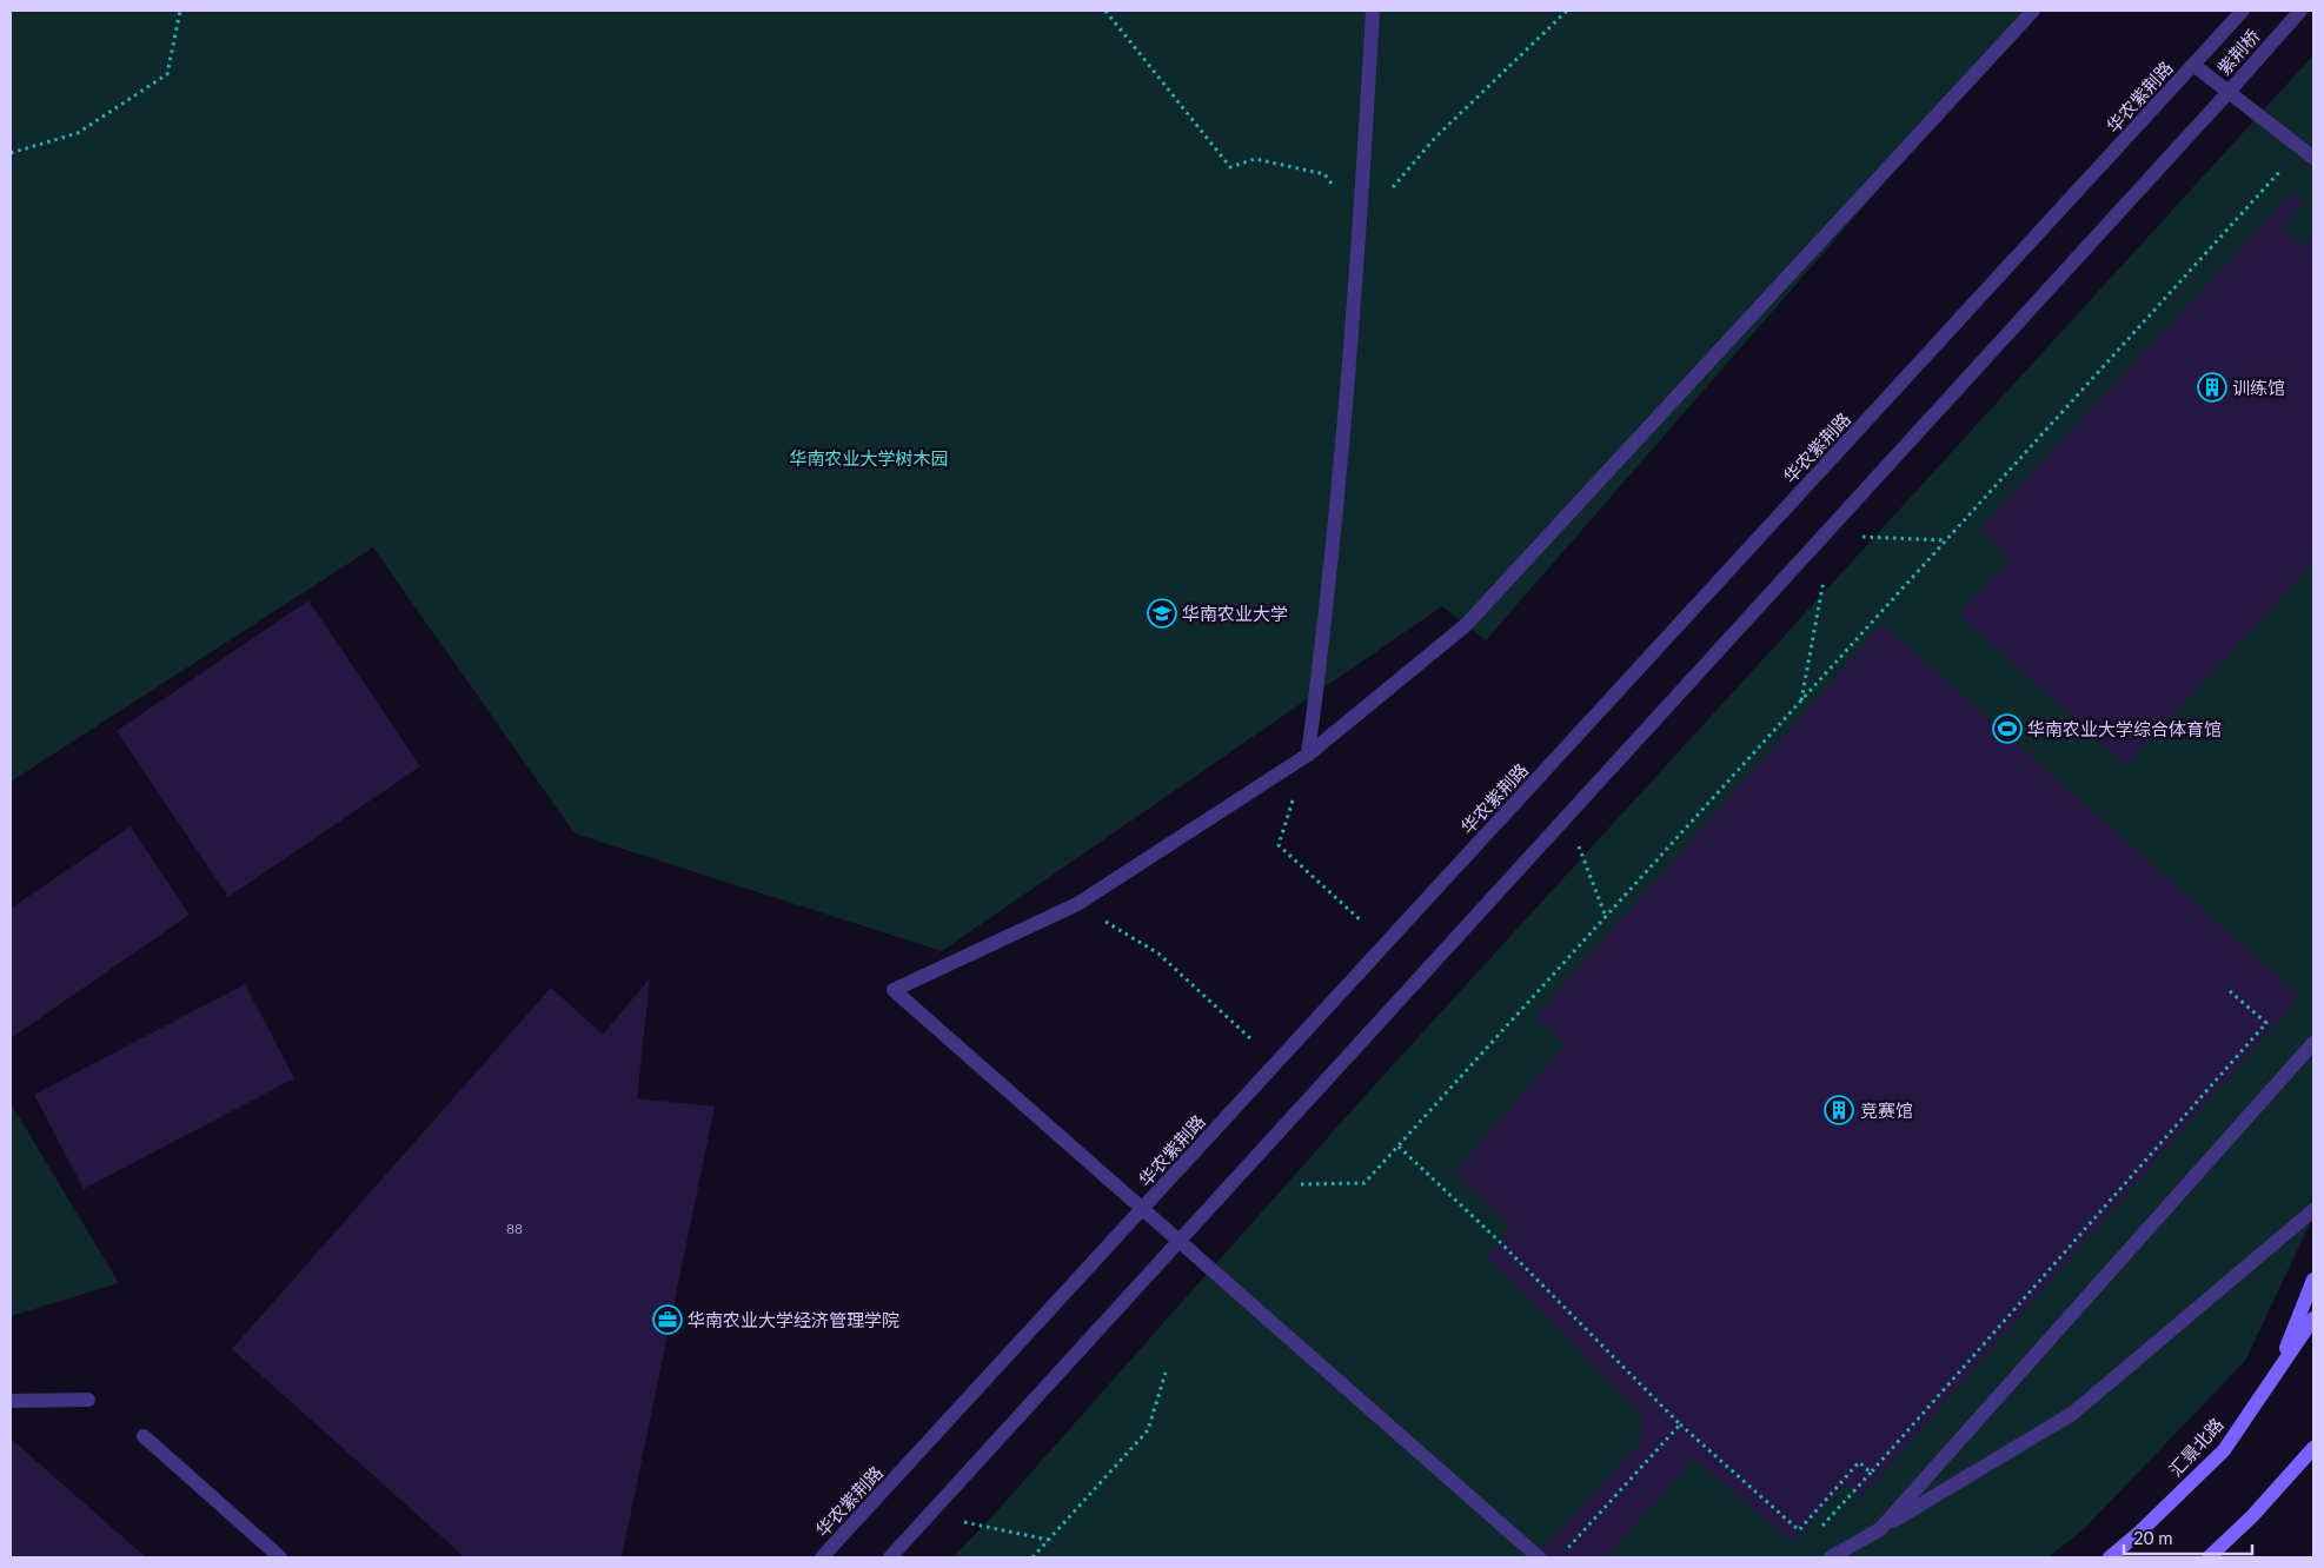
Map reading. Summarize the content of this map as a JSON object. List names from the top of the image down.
{
  "streets": {
    "street": ["紫荆桥", "华农紫荆路", "汇景北路"]
  },
  "crossings": [
    ["紫荆桥", "华农紫荆路"]
  ],
  "parks": ["华南农业大学树木园"],
  "places": {
    "building": ["训练馆", "竞赛馆"],
    "school or university": ["华南农业大学"],
    "sports": ["华南农业大学综合体育馆"],
    "office": ["华南农业大学经济管理学院"]
  },
  "house_numbers": ["88"],
  "scale_bar": "20 m"
}
